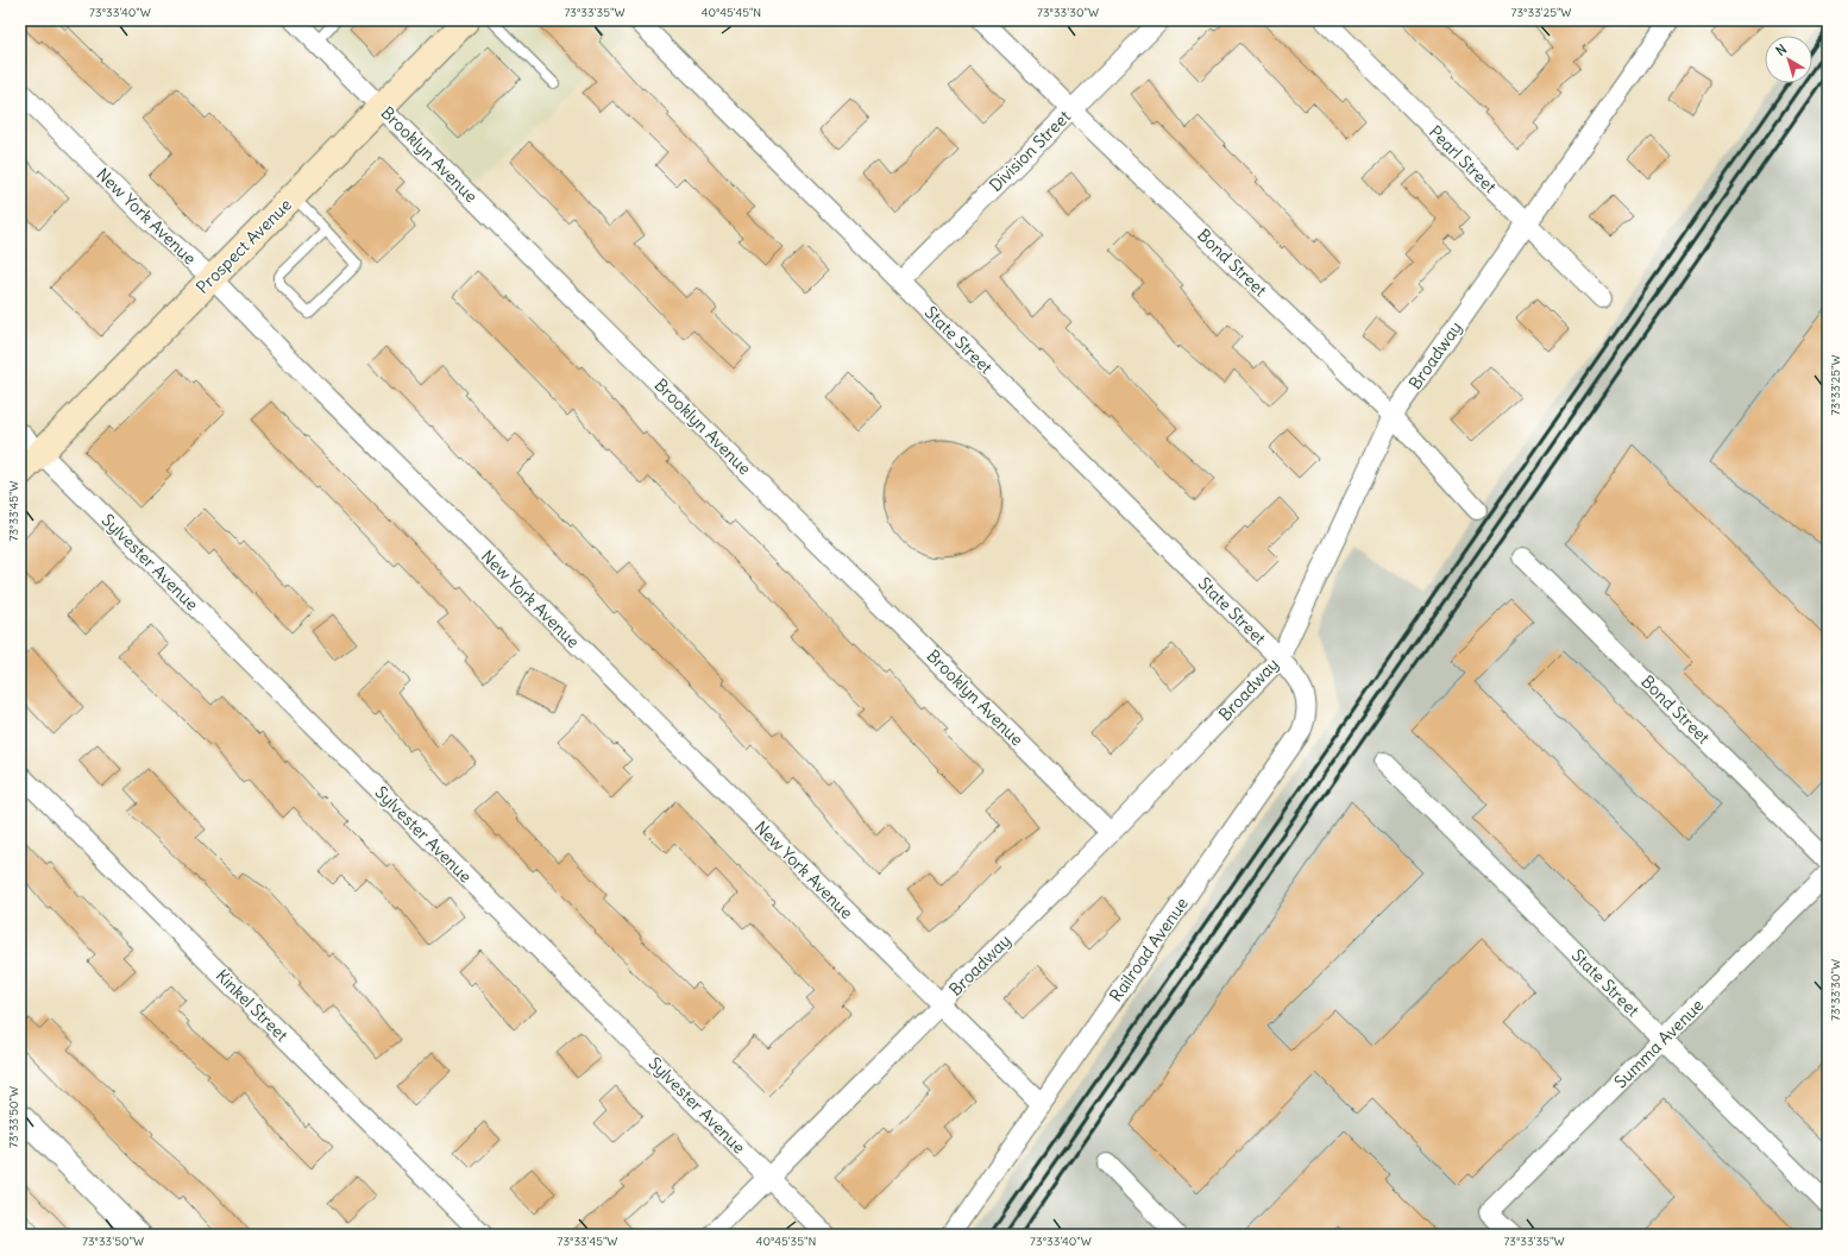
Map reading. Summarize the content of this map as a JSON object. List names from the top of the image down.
{
  "streets": {
    "main road": ["Prospect Avenue"],
    "street": [
      "Division Street",
      "Brooklyn Avenue",
      "Pearl Street",
      "New York Avenue",
      "Bond Street",
      "State Street",
      "Broadway",
      "Sylvester Avenue",
      "Railroad Avenue",
      "Kinkel Street",
      "Summa Avenue"
    ]
  },
  "crossings": [
    ["Division Street", "Bond Street"],
    ["Division Street", "State Street"],
    ["Brooklyn Avenue", "Prospect Avenue"],
    ["Brooklyn Avenue", "Broadway"],
    ["Pearl Street", "Broadway"],
    ["New York Avenue", "Prospect Avenue"],
    ["New York Avenue", "Broadway"],
    ["New York Avenue", "Railroad Avenue"],
    ["Prospect Avenue", "Sylvester Avenue"],
    ["Bond Street", "Broadway"],
    ["State Street", "Broadway"],
    ["State Street", "Railroad Avenue"],
    ["State Street", "Summa Avenue"],
    ["Broadway", "Sylvester Avenue"],
    ["Broadway", "Railroad Avenue"]
  ],
  "north": "top left",
  "coordinates": [
    "73°33'40\"W",
    "73°33'35\"W",
    "40°45'45\"N",
    "73°33'30\"W",
    "73°33'25\"W",
    "73°33'45\"W",
    "73°33'50\"W",
    "40°45'35\"N"
  ]
}
